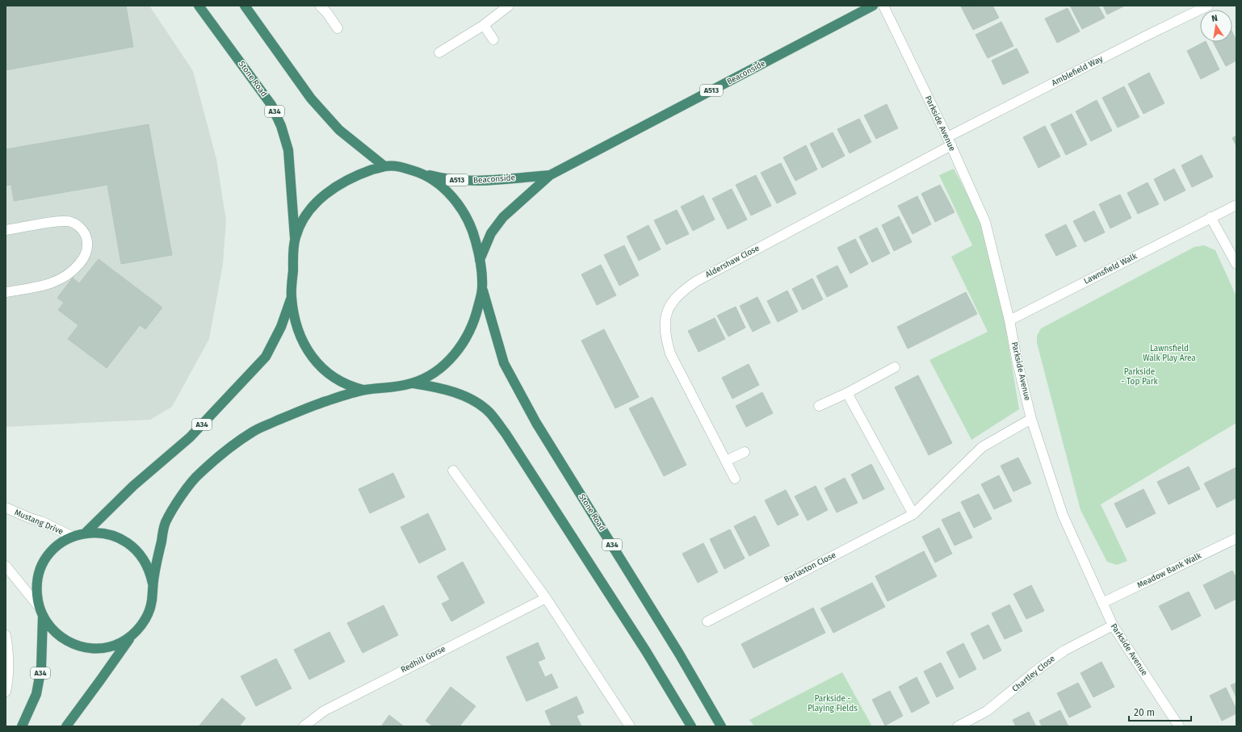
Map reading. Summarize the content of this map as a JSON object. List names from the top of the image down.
{
  "streets": {
    "highway": [
      "Beaconside",
      "Stone Road",
      "A513",
      "A34"
    ],
    "street": [
      "Amblefield Way",
      "Parkside Avenue",
      "Aldershaw Close",
      "Lawnsfield Walk",
      "Mustang Drive",
      "Barlaston Close",
      "Meadow Bank Walk",
      "Redhill Gorse",
      "Chartley Close"
    ]
  },
  "crossings": [
    ["Amblefield Way", "Parkside Avenue"],
    ["Amblefield Way", "Aldershaw Close"],
    ["Stone Road", "A34"],
    ["Parkside Avenue", "Aldershaw Close"],
    ["Parkside Avenue", "Lawnsfield Walk"],
    ["Parkside Avenue", "Barlaston Close"],
    ["Parkside Avenue", "Meadow Bank Walk"],
    ["Parkside Avenue", "Chartley Close"]
  ],
  "parks": ["Lawnsfield Walk Play Area", "Parkside - Top Park", "Parkside - Playing Fields"],
  "scale_bar": "20 m",
  "north": "top"
}
